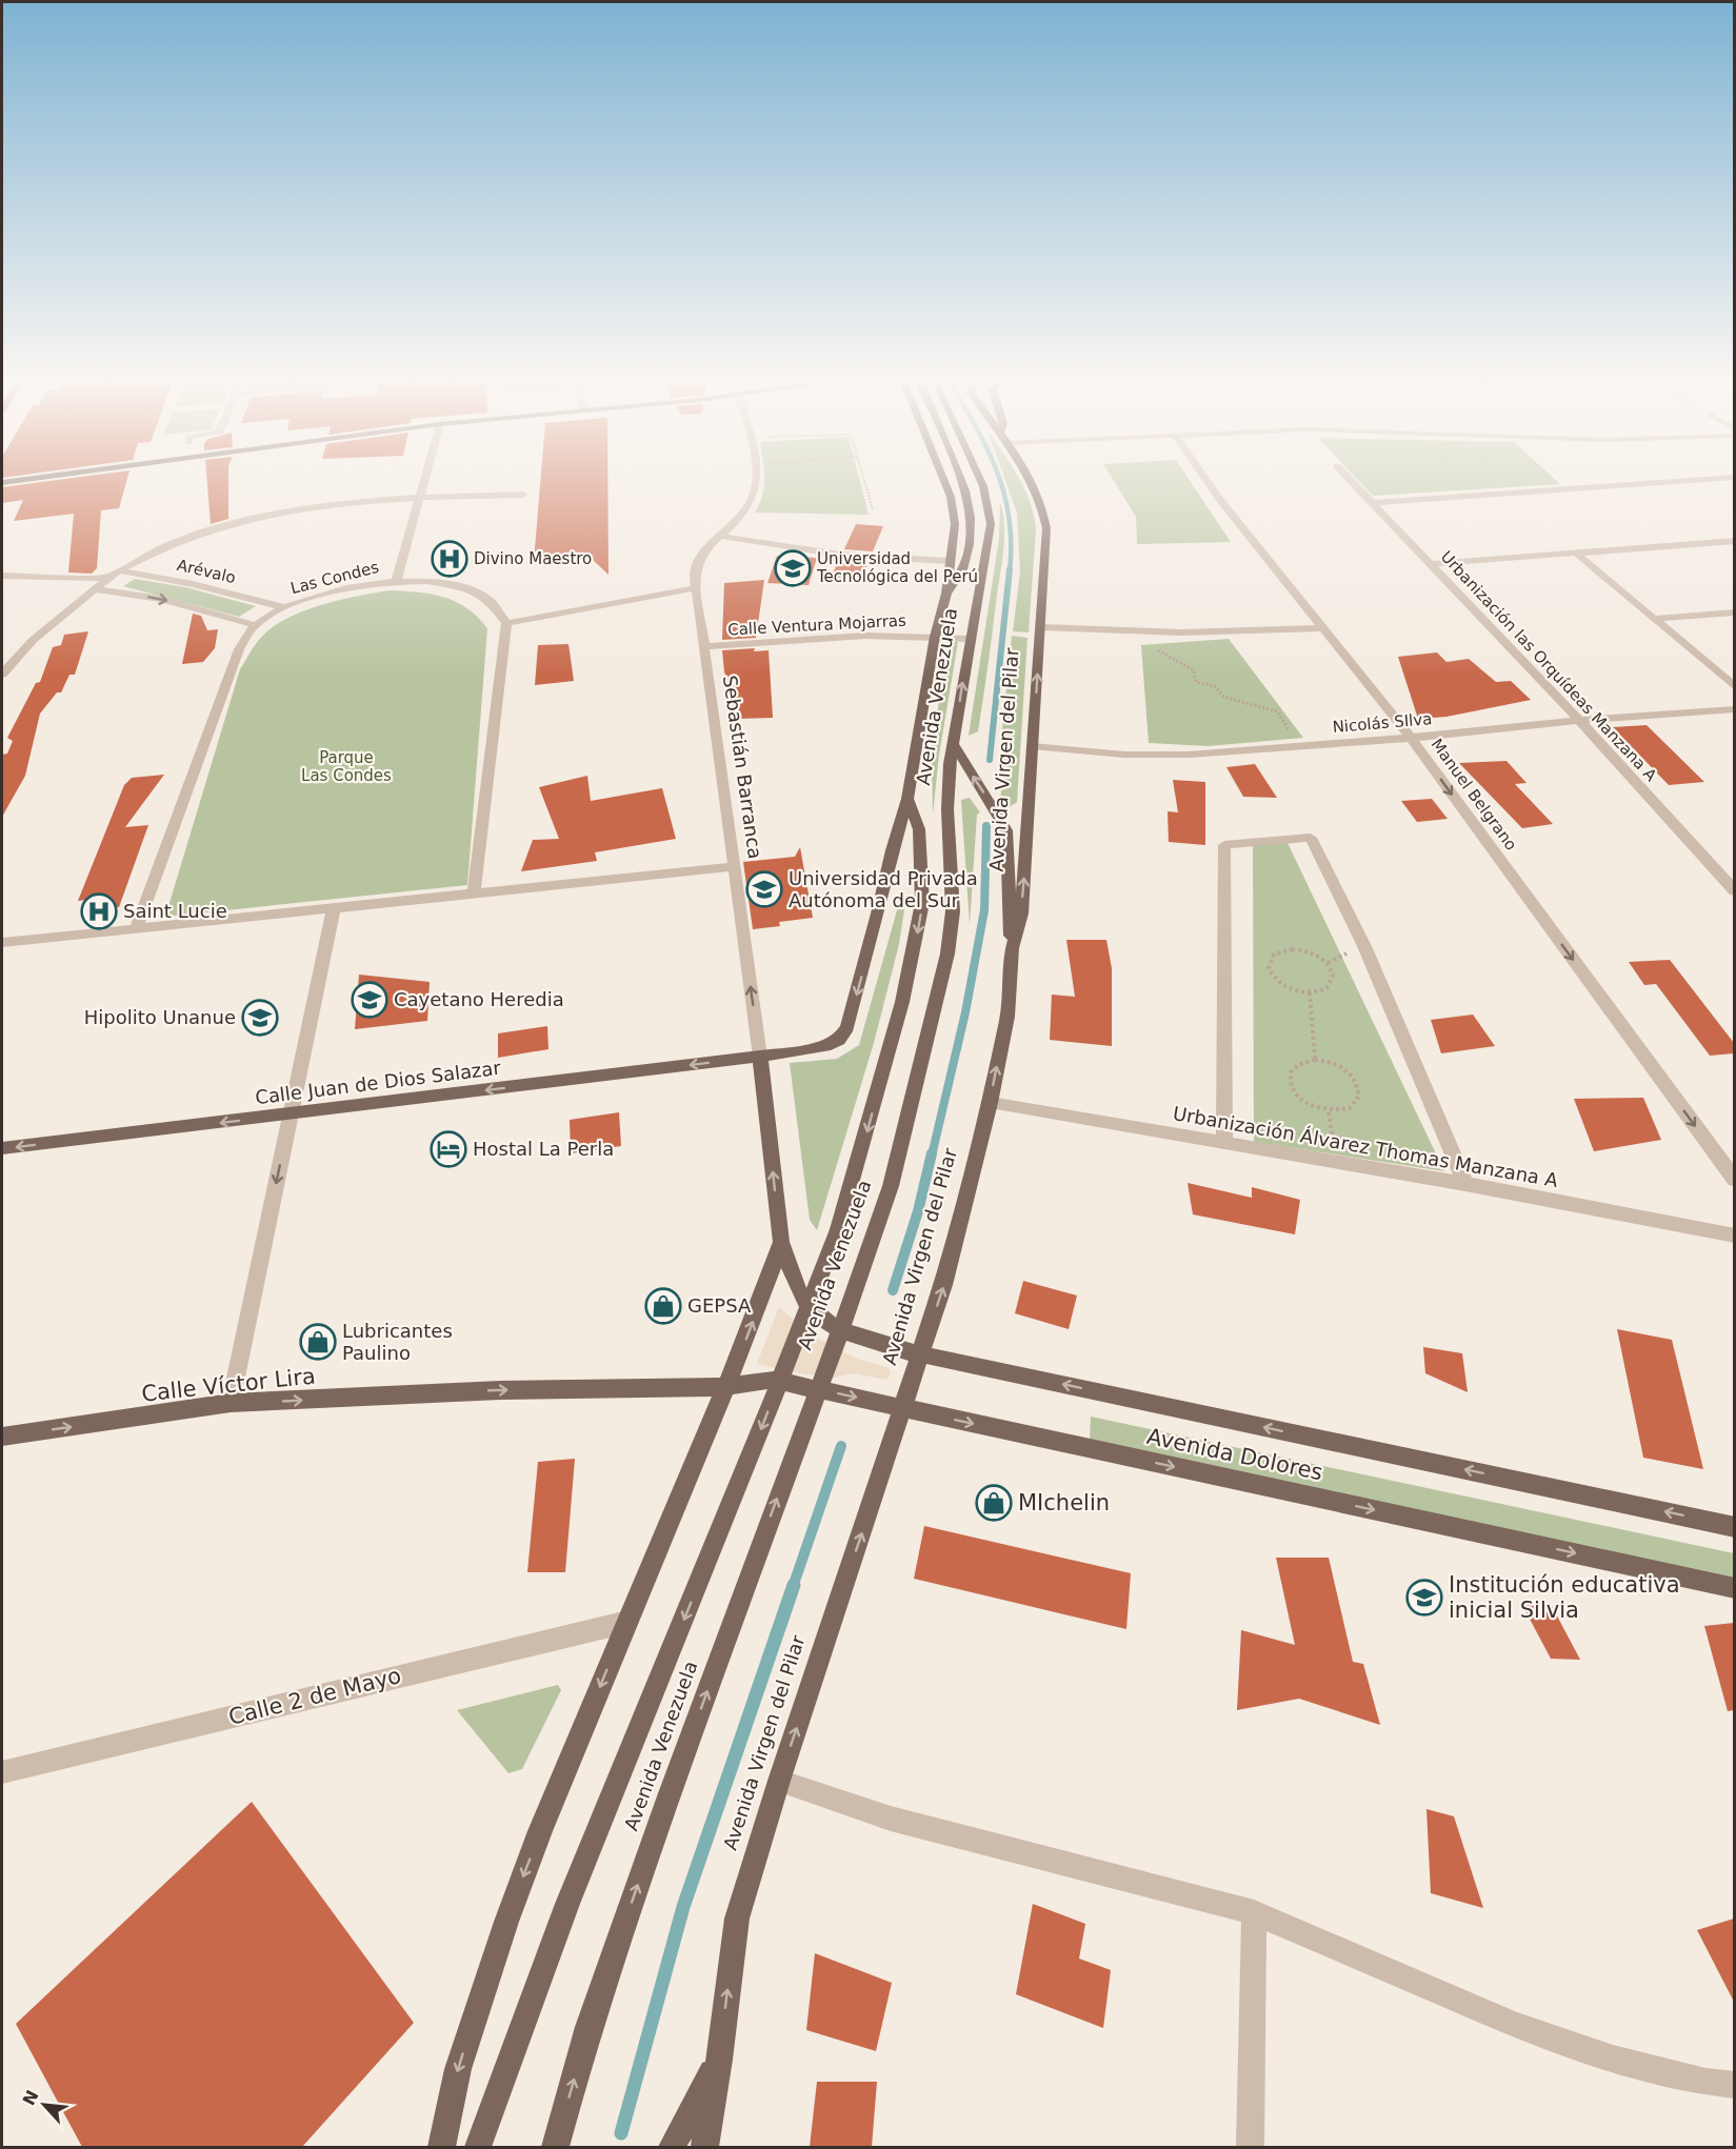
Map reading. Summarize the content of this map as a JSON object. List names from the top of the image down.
{
  "streets": {
    "main road": [
      "Avenida Venezuela",
      "Avenida Virgen del Pilar",
      "Sebastián Barranca",
      "Calle Juan de Dios Salazar",
      "Calle Víctor Lira",
      "Avenida Dolores"
    ],
    "street": [
      "Arévalo",
      "Las Condes",
      "Calle Ventura Mojarras",
      "Urbanización las Orquídeas Manzana A",
      "Nicolás SIlva",
      "Manuel Belgrano",
      "Urbanización Álvarez Thomas Manzana A",
      "Calle 2 de Mayo"
    ]
  },
  "crossings": [
    ["Arévalo", "Las Condes"],
    ["Calle Ventura Mojarras", "Avenida Venezuela"],
    ["Calle Ventura Mojarras", "Sebastián Barranca"],
    ["Urbanización las Orquídeas Manzana A", "Nicolás SIlva"],
    ["Avenida Venezuela", "Calle Juan de Dios Salazar"],
    ["Nicolás SIlva", "Avenida Virgen del Pilar"],
    ["Nicolás SIlva", "Manuel Belgrano"],
    ["Avenida Virgen del Pilar", "Urbanización Álvarez Thomas Manzana A"],
    ["Avenida Virgen del Pilar", "Avenida Dolores"],
    ["Sebastián Barranca", "Calle Juan de Dios Salazar"],
    ["Sebastián Barranca", "Calle Víctor Lira"],
    ["Sebastián Barranca", "Avenida Dolores"],
    ["Calle Víctor Lira", "Avenida Dolores"]
  ],
  "one_way": [
    "Avenida Virgen del Pilar",
    "Sebastián Barranca",
    "Manuel Belgrano",
    "Calle Juan de Dios Salazar",
    "Calle Víctor Lira"
  ],
  "parks": ["Parque Las Condes"],
  "places": {
    "hospital": ["Divino Maestro", "Saint Lucie"],
    "school or university": [
      "Universidad Tecnológica del Perú",
      "Universidad Privada Autónoma del Sur",
      "Cayetano Heredia",
      "Hipolito Unanue",
      "Institución educativa inicial Silvia"
    ],
    "hotel": ["Hostal La Perla"],
    "shop": ["GEPSA", "Lubricantes Paulino", "MIchelin"]
  },
  "north": "top left"
}
